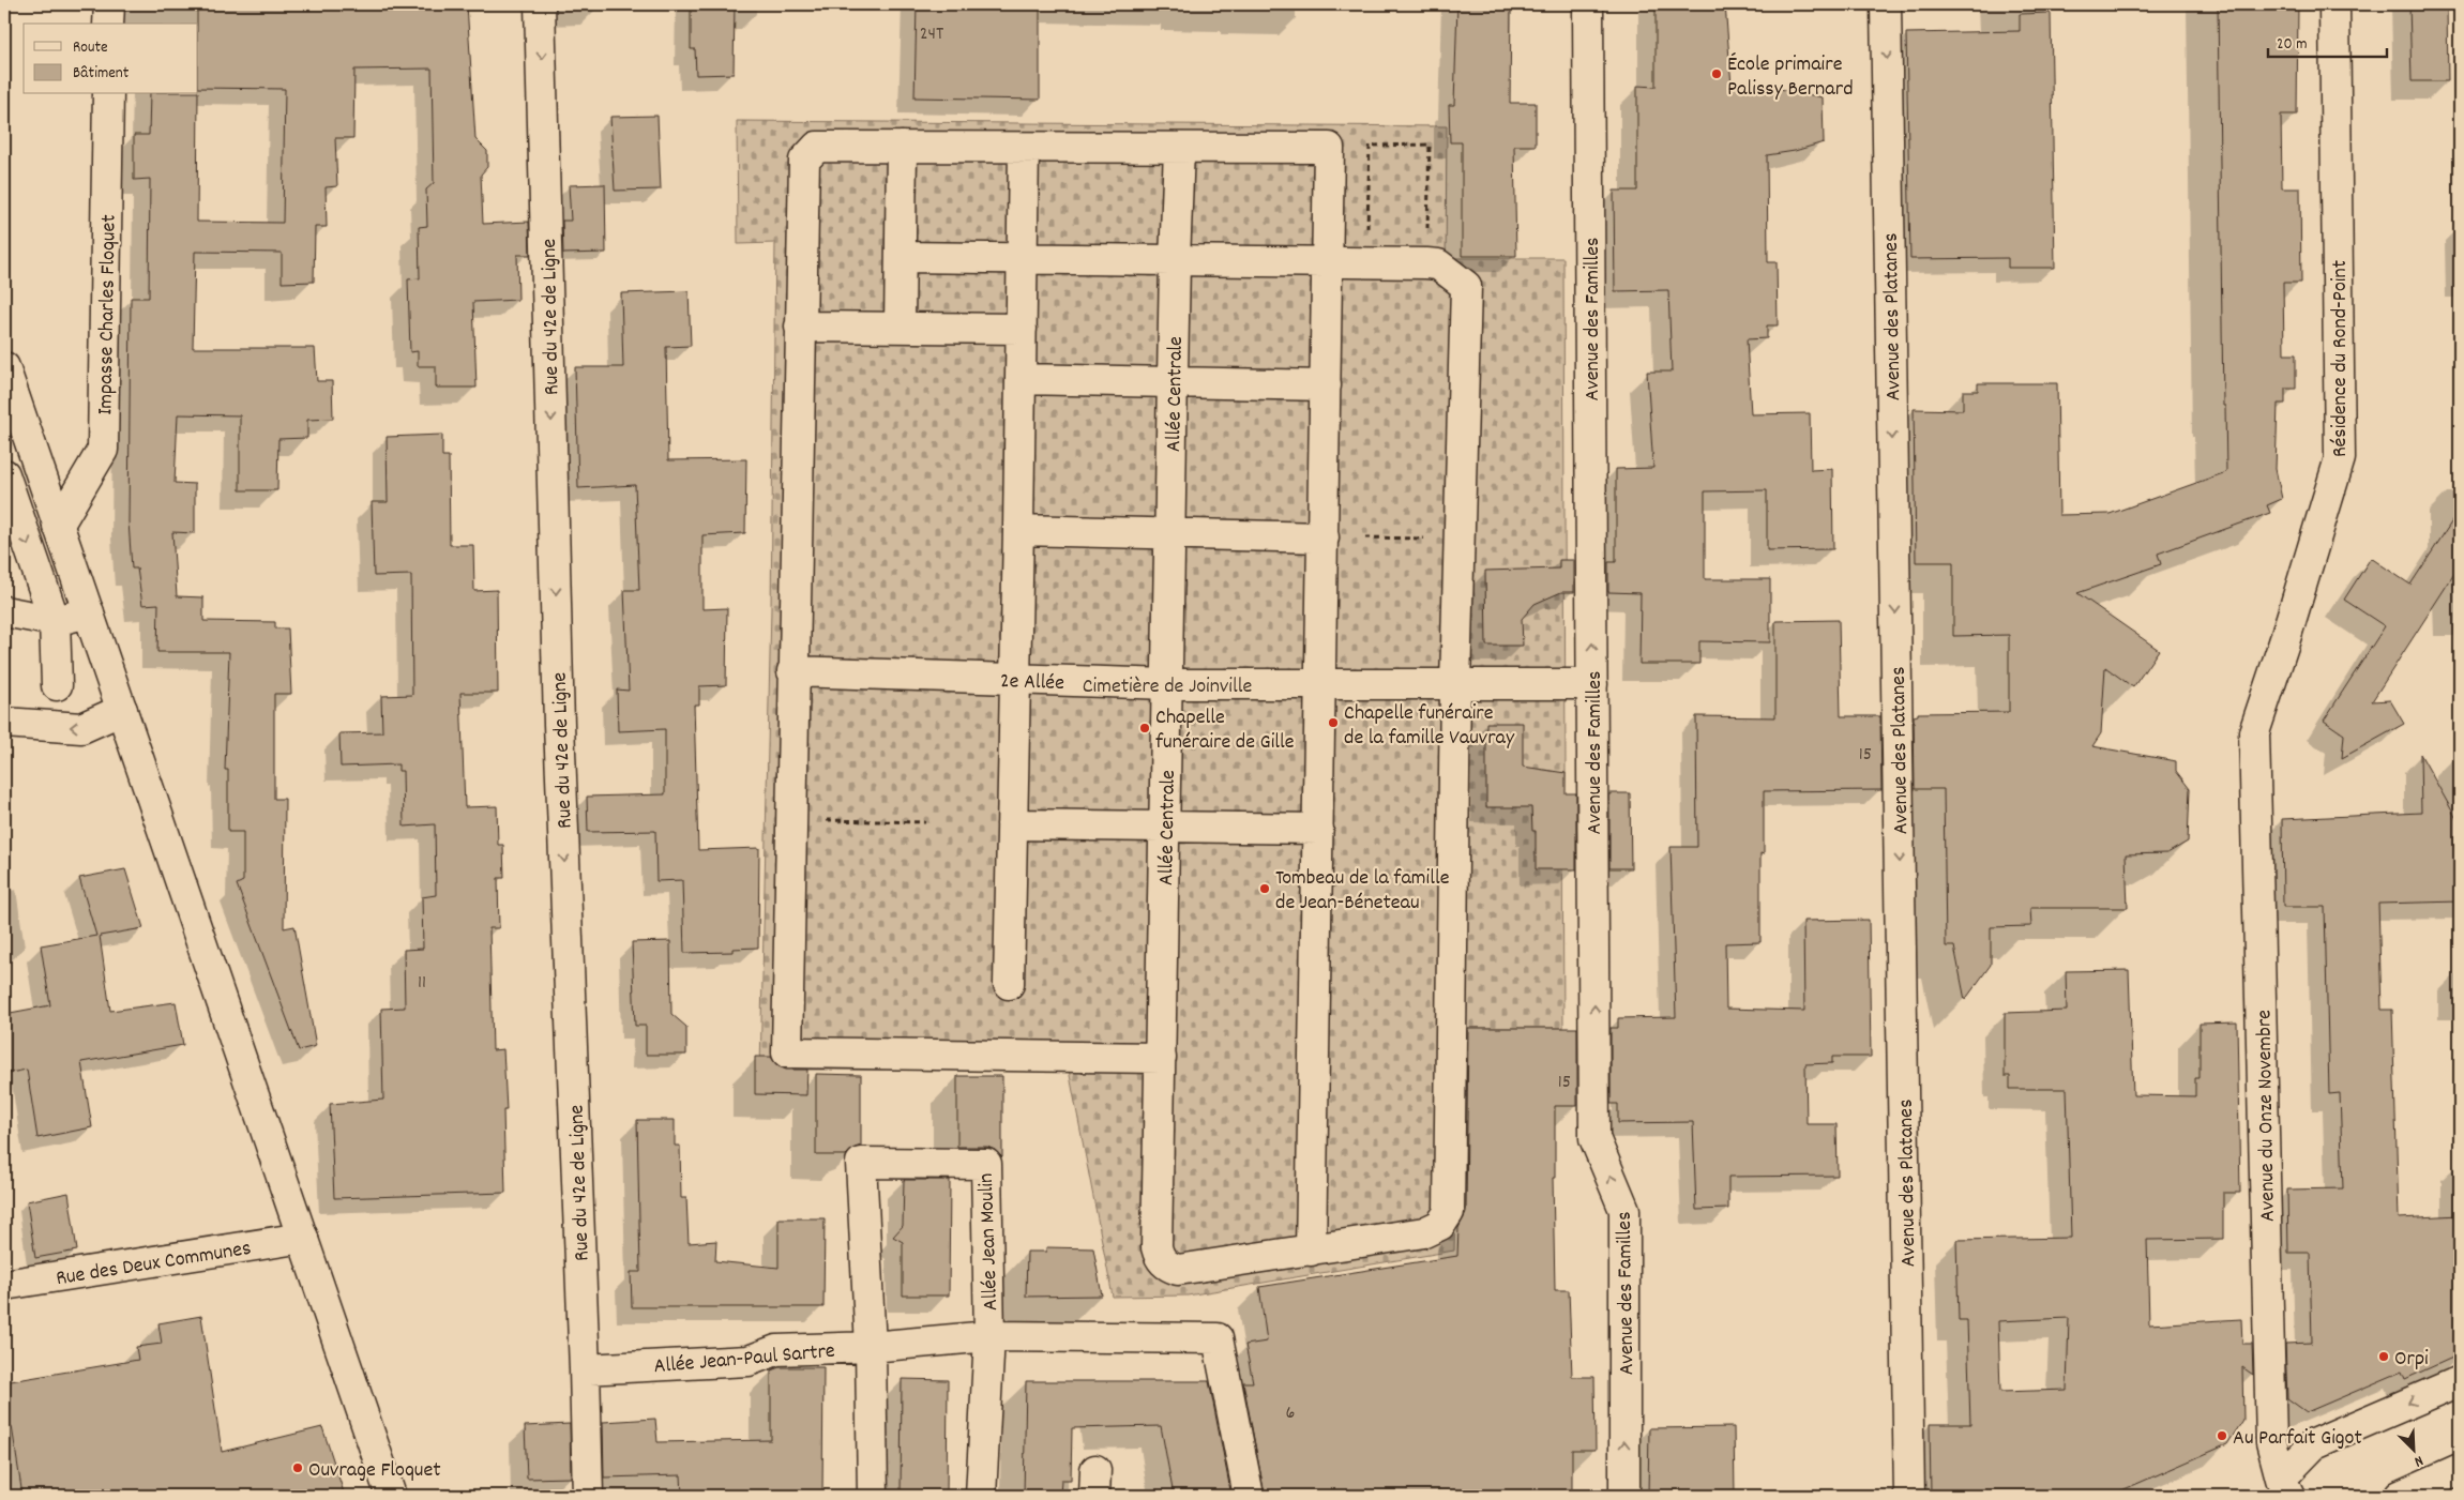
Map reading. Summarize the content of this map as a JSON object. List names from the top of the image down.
{
  "streets": {
    "street": [
      "Impasse Charles Floquet",
      "Rue du 42e de Ligne",
      "Avenue des Platanes",
      "Avenue des Familles",
      "Résidence du Rond-Point",
      "Allée Centrale",
      "2e Allée",
      "Avenue du Onze Novembre",
      "Allée Jean Moulin",
      "Rue des Deux Communes",
      "Allée Jean-Paul Sartre"
    ]
  },
  "crossings": [
    ["Rue du 42e de Ligne", "Allée Jean-Paul Sartre"],
    ["Avenue des Familles", "2e Allée"],
    ["Résidence du Rond-Point", "Avenue du Onze Novembre"],
    ["Allée Centrale", "2e Allée"],
    ["Allée Jean Moulin", "Allée Jean-Paul Sartre"]
  ],
  "one_way": ["Avenue des Platanes"],
  "parks": ["Cimetière de Joinville"],
  "places": [
    "École primaire Palissy Bernard",
    "Chapelle funéraire de la famille Vauvray",
    "Chapelle funéraire de Gille",
    "Tombeau de la famille de Jean-Béneteau",
    "Orpi",
    "Au Parfait Gigot",
    "Ouvrage Floquet"
  ],
  "house_numbers": [
    "24T",
    "15",
    "11",
    "15",
    "6"
  ],
  "legend": ["Route", "Bâtiment"],
  "scale_bar": "20 m",
  "north": "bottom right"
}
